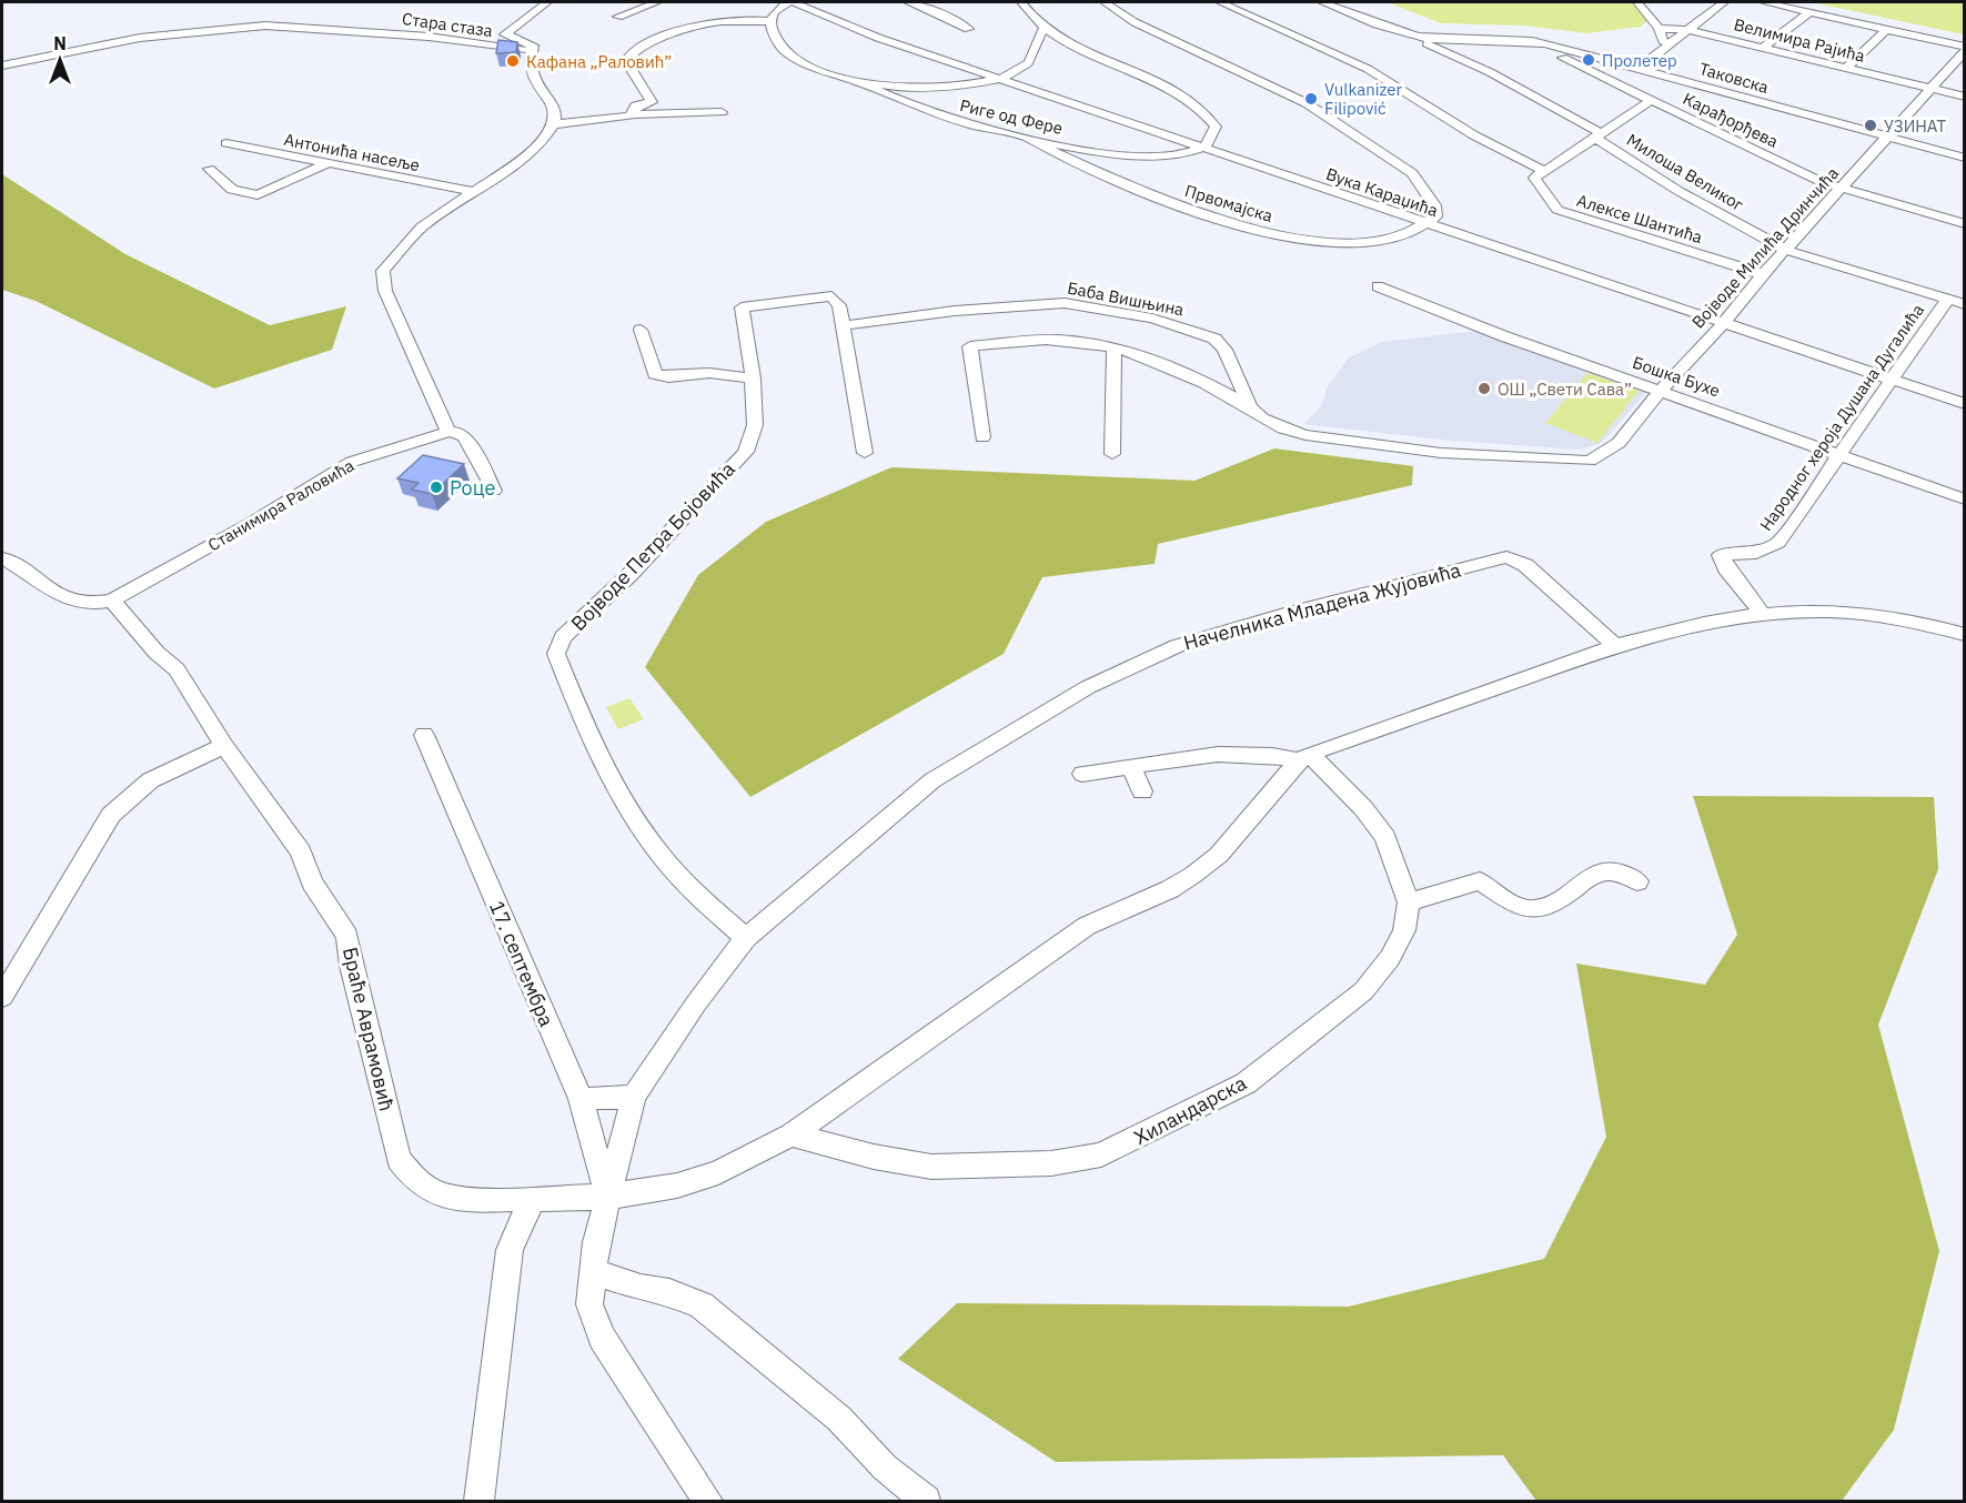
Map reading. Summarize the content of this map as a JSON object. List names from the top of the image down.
{
  "streets": {
    "street": [
      "Стара стаза",
      "Велимира Рајића",
      "Таковска",
      "Риге од Фере",
      "Карађорђева",
      "Антонића насеље",
      "Милоша Великог",
      "Вука Караџића",
      "Првомајска",
      "Алексе Шантића",
      "Војводе Милића Дринчића",
      "Баба Вишњина",
      "Бошка Бухе",
      "Народног хероја Душана Дугалића",
      "Станимира Раловића",
      "Војводе Петра Бојовића",
      "Начелника Младена Жујовића",
      "17. септембра",
      "Браће Аврамовић",
      "Хиландарска"
    ]
  },
  "crossings": [
    ["Велимира Рајића", "Војводе Милића Дринчића"],
    ["Таковска", "Карађорђева"],
    ["Таковска", "Милоша Великог"],
    ["Таковска", "Војводе Милића Дринчића"],
    ["Риге од Фере", "Вука Караџића"],
    ["Риге од Фере", "Првомајска"],
    ["Карађорђева", "Војводе Милића Дринчића"],
    ["Милоша Великог", "Војводе Милића Дринчића"],
    ["Милоша Великог", "Народног хероја Душана Дугалића"],
    ["Вука Караџића", "Првомајска"],
    ["Вука Караџића", "Војводе Милића Дринчића"],
    ["Вука Караџића", "Народног хероја Душана Дугалића"],
    ["Алексе Шантића", "Војводе Милића Дринчића"],
    ["Војводе Милића Дринчића", "Баба Вишњина"],
    ["Војводе Милића Дринчића", "Бошка Бухе"],
    ["Бошка Бухе", "Народног хероја Душана Дугалића"],
    ["Станимира Раловића", "Браће Аврамовић"],
    ["Војводе Петра Бојовића", "Начелника Младена Жујовића"],
    ["Начелника Младена Жујовића", "17. септембра"],
    ["Начелника Младена Жујовића", "Браће Аврамовић"],
    ["17. септембра", "Браће Аврамовић"],
    ["Браће Аврамовић", "Хиландарска"]
  ],
  "places": [
    "Пролетер",
    "Кафана „Раловић”",
    "Vulkanizer Filipović",
    "УЗИНАТ",
    "ОШ „Свети Сава”",
    "Роце"
  ],
  "north": "top"
}
